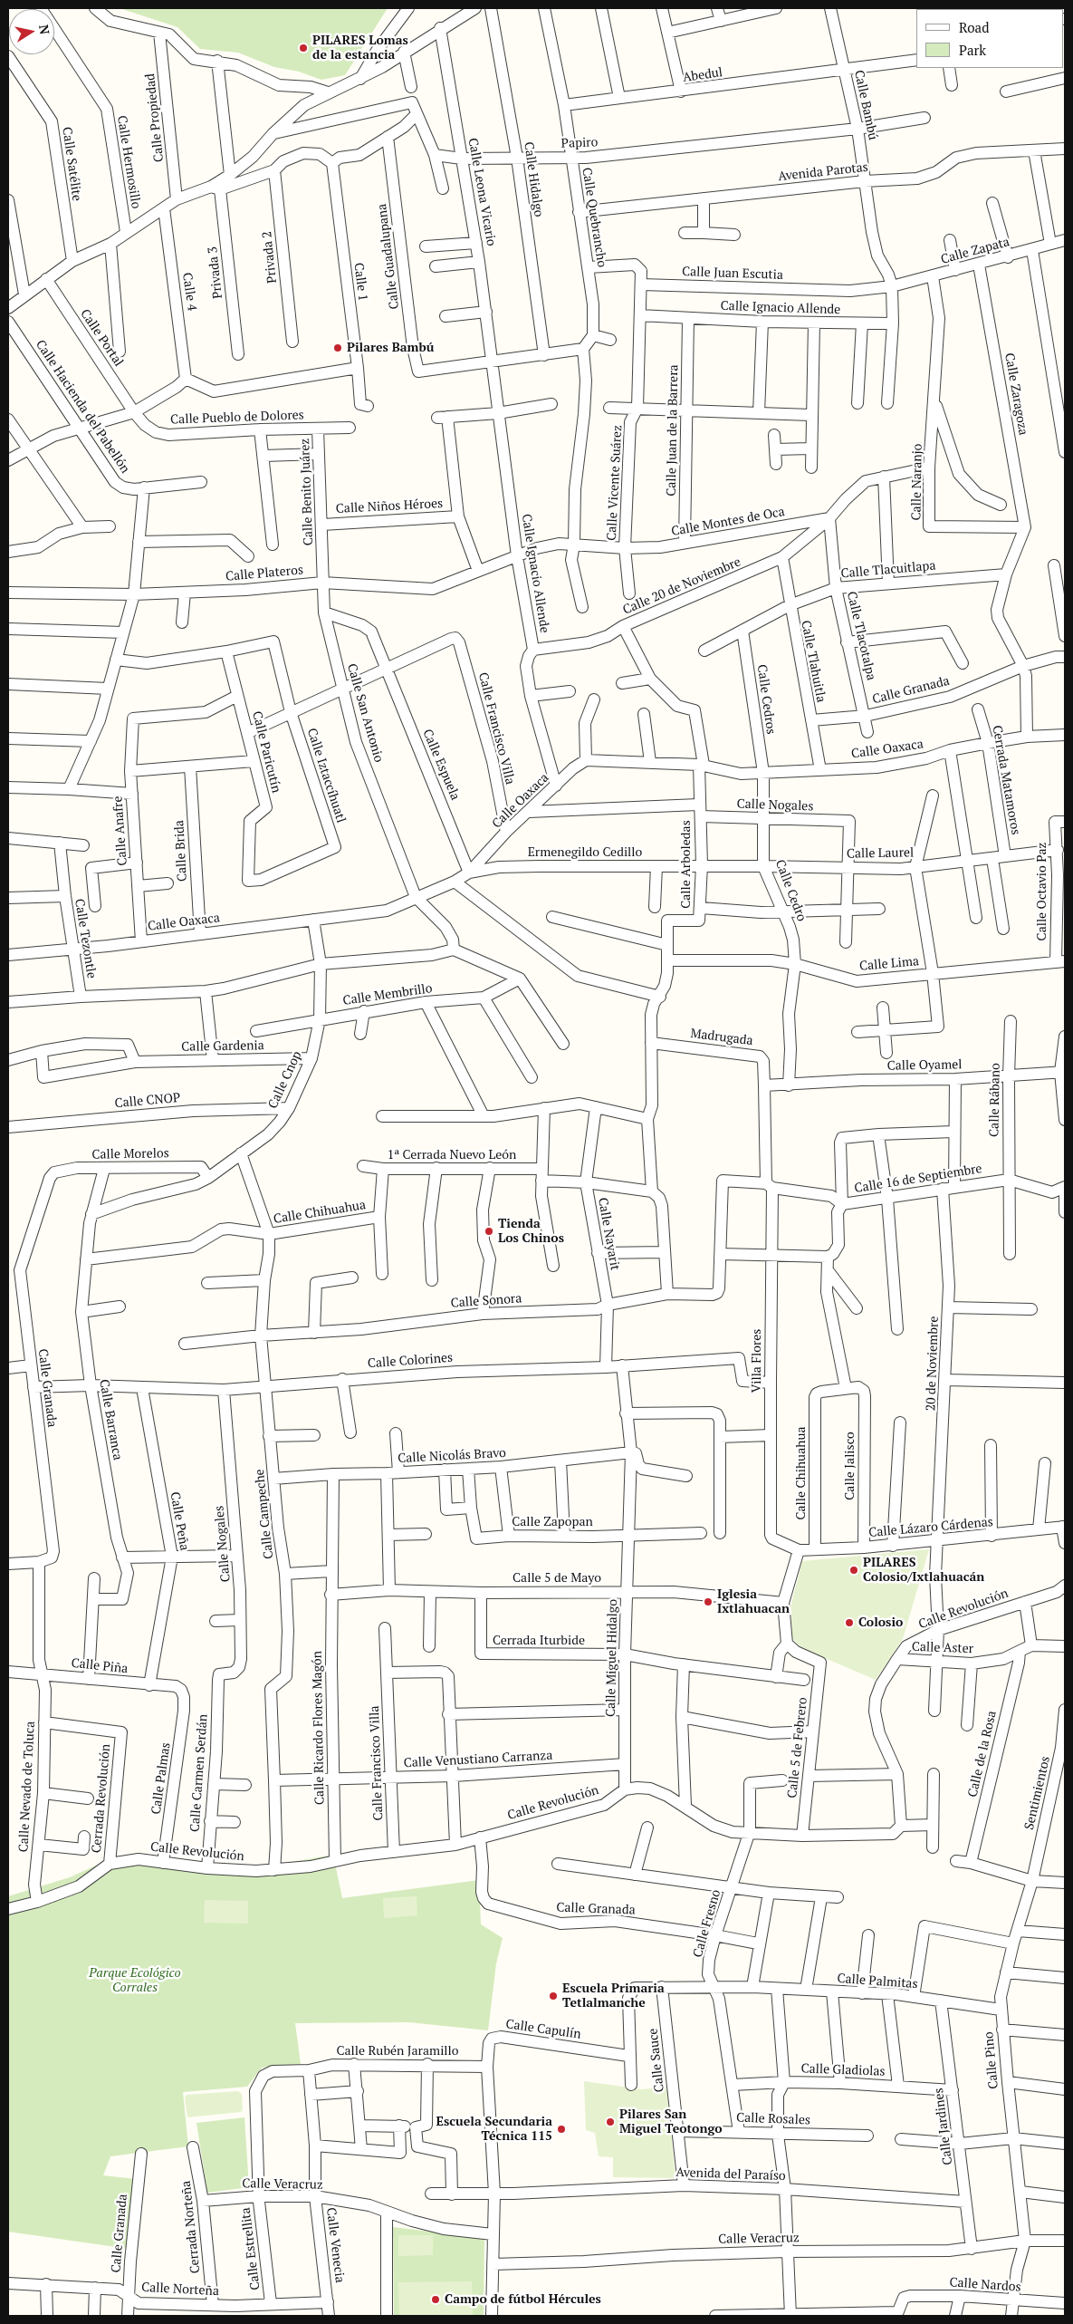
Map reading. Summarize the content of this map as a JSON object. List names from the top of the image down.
{
  "streets": {
    "street": [
      "Abedul",
      "Calle Bambú",
      "Calle Propiedad",
      "Papiro",
      "Calle Hermosillo",
      "Calle Satélite",
      "Avenida Parotas",
      "Calle Hidalgo",
      "Calle Leona Vicario",
      "Calle Quebrancho",
      "Calle Zapata",
      "Calle Guadalupana",
      "Privada 2",
      "Privada 3",
      "Calle Juan Escutia",
      "Calle 1",
      "Calle 4",
      "Calle Ignacio Allende",
      "Calle Portal",
      "Calle Zaragoza",
      "Calle Hacienda del Pabellón",
      "Calle Pueblo de Dolores",
      "Calle Juan de la Barrera",
      "Calle Naranjo",
      "Calle Vicente Suárez",
      "Calle Benito Juárez",
      "Calle Niños Héroes",
      "Calle Montes de Oca",
      "Calle Tlacuitlapa",
      "Calle Plateros",
      "Calle 20 de Noviembre",
      "Calle Tlacotalpa",
      "Calle Tlahuitla",
      "Calle Granada",
      "Calle Cedros",
      "Calle San Antonio",
      "Calle Francisco Villa",
      "Calle Oaxaca",
      "Calle Paricutín",
      "Calle Espuela",
      "Calle Iztaccíhuatl",
      "Cerrada Matamoros",
      "Calle Nogales",
      "Calle Anafre",
      "Calle Brida",
      "Ermenegildo Cedillo",
      "Calle Laurel",
      "Calle Arboledas",
      "Calle Cedro",
      "Calle Octavio Paz",
      "Calle Tezontle",
      "Calle Lima",
      "Calle Membrillo",
      "Madrugada",
      "Calle Gardenia",
      "Calle Oyamel",
      "Calle Cnop",
      "Calle Rábano",
      "Calle CNOP",
      "Calle Morelos",
      "1ª Cerrada Nuevo León",
      "Calle 16 de Septiembre",
      "Calle Chihuahua",
      "Calle Nayarit",
      "Calle Sonora",
      "Calle Colorines",
      "Villa Flores",
      "20 de Noviembre",
      "Calle Barranca",
      "Calle Nicolás Bravo",
      "Calle Jalisco",
      "Calle Campeche",
      "Calle Peña",
      "Calle Zapopan",
      "Calle Lázaro Cárdenas",
      "Calle 5 de Mayo",
      "Calle Revolución",
      "Cerrada Iturbide",
      "Calle Aster",
      "Calle Miguel Hidalgo",
      "Calle Piña",
      "Calle Ricardo Flores Magón",
      "Calle 5 de Febrero",
      "Calle de la Rosa",
      "Calle Venustiano Carranza",
      "Calle Carmen Serdán",
      "Calle Palmas",
      "Calle Nevado de Toluca",
      "Sentimientos",
      "Cerrada Revolución",
      "Calle Fresno",
      "Calle Palmitas",
      "Calle Capulín",
      "Calle Rubén Jaramillo",
      "Calle Sauce",
      "Calle Pino",
      "Calle Gladiolas",
      "Calle Rosales",
      "Calle Jardines",
      "Avenida del Paraíso",
      "Calle Veracruz",
      "Cerrada Norteña",
      "Calle Venecia",
      "Calle Estrellita",
      "Calle Nardos",
      "Calle Norteña"
    ]
  },
  "crossings": [
    ["Abedul", "Calle Bambú"],
    ["Abedul", "Calle Quebrancho"],
    ["Calle Bambú", "Papiro"],
    ["Calle Bambú", "Avenida Parotas"],
    ["Calle Bambú", "Calle Zapata"],
    ["Calle Bambú", "Calle Juan Escutia"],
    ["Papiro", "Calle Hidalgo"],
    ["Papiro", "Calle Leona Vicario"],
    ["Papiro", "Calle Quebrancho"],
    ["Avenida Parotas", "Calle Quebrancho"],
    ["Calle Leona Vicario", "Calle Guadalupana"],
    ["Calle Leona Vicario", "Calle Ignacio Allende"],
    ["Calle Zapata", "Calle Juan Escutia"],
    ["Calle Zapata", "Calle Zaragoza"],
    ["Calle Zapata", "Calle Naranjo"],
    ["Calle Guadalupana", "Calle Ignacio Allende"],
    ["Calle Juan Escutia", "Calle Vicente Suárez"],
    ["Calle Ignacio Allende", "Calle Juan de la Barrera"],
    ["Calle Ignacio Allende", "Calle Vicente Suárez"],
    ["Calle Ignacio Allende", "Calle Montes de Oca"],
    ["Calle Ignacio Allende", "Calle Plateros"],
    ["Calle Ignacio Allende", "Calle 20 de Noviembre"],
    ["Calle Ignacio Allende", "Calle Oaxaca"],
    ["Calle Portal", "Calle Pueblo de Dolores"],
    ["Calle Zaragoza", "Calle Naranjo"],
    ["Calle Pueblo de Dolores", "Calle Benito Juárez"],
    ["Calle Juan de la Barrera", "Calle Montes de Oca"],
    ["Calle Vicente Suárez", "Calle Montes de Oca"],
    ["Calle Benito Juárez", "Calle Niños Héroes"],
    ["Calle Benito Juárez", "Calle Plateros"],
    ["Calle Benito Juárez", "Calle San Antonio"],
    ["Calle Montes de Oca", "Calle Plateros"],
    ["Calle Montes de Oca", "Calle 20 de Noviembre"],
    ["Calle Montes de Oca", "Calle Tlacotalpa"],
    ["Calle Tlacuitlapa", "Calle Tlacotalpa"],
    ["Calle Tlacuitlapa", "Calle Tlahuitla"],
    ["Calle Tlacuitlapa", "Calle Cedros"],
    ["Calle Plateros", "Calle San Antonio"],
    ["Calle 20 de Noviembre", "Calle Tlacotalpa"],
    ["Calle 20 de Noviembre", "Calle Tlahuitla"],
    ["Calle Tlacotalpa", "Calle Granada"],
    ["Calle Tlahuitla", "Calle Granada"],
    ["Calle Tlahuitla", "Calle Oaxaca"],
    ["Calle Granada", "Calle Morelos"],
    ["Calle Granada", "Calle Colorines"],
    ["Calle Granada", "Calle Revolución"],
    ["Calle Granada", "Calle Nevado de Toluca"],
    ["Calle Granada", "Calle Fresno"],
    ["Calle Granada", "Calle Norteña"],
    ["Calle Cedros", "Calle Oaxaca"],
    ["Calle Cedros", "Calle Cedro"],
    ["Calle San Antonio", "Calle Oaxaca"],
    ["Calle San Antonio", "Calle Espuela"],
    ["Calle Francisco Villa", "Calle Oaxaca"],
    ["Calle Francisco Villa", "Calle Espuela"],
    ["Calle Francisco Villa", "Calle Revolución"],
    ["Calle Francisco Villa", "Calle Venustiano Carranza"],
    ["Calle Oaxaca", "Calle Espuela"],
    ["Calle Oaxaca", "Cerrada Matamoros"],
    ["Calle Oaxaca", "Calle Anafre"],
    ["Calle Oaxaca", "Calle Brida"],
    ["Calle Oaxaca", "Ermenegildo Cedillo"],
    ["Calle Oaxaca", "Calle Arboledas"],
    ["Calle Oaxaca", "Calle Cedro"],
    ["Calle Oaxaca", "Calle Tezontle"],
    ["Calle Oaxaca", "Calle Cnop"],
    ["Calle Paricutín", "Calle Iztaccíhuatl"],
    ["Calle Paricutín", "Calle Anafre"],
    ["Calle Espuela", "Ermenegildo Cedillo"],
    ["Cerrada Matamoros", "Calle Laurel"],
    ["Calle Nogales", "Calle Laurel"],
    ["Calle Nogales", "Calle Arboledas"],
    ["Calle Nogales", "Calle Cedro"],
    ["Calle Nogales", "Calle Colorines"],
    ["Calle Nogales", "Calle Carmen Serdán"],
    ["Ermenegildo Cedillo", "Calle Laurel"],
    ["Ermenegildo Cedillo", "Calle Arboledas"],
    ["Calle Laurel", "Calle Arboledas"],
    ["Calle Laurel", "Calle Cedro"],
    ["Calle Laurel", "Calle Octavio Paz"],
    ["Calle Arboledas", "Calle Lima"],
    ["Calle Arboledas", "Madrugada"],
    ["Calle Arboledas", "1ª Cerrada Nuevo León"],
    ["Calle Cedro", "Calle Lima"],
    ["Calle Octavio Paz", "Calle Lima"],
    ["Calle Tezontle", "Calle Cnop"],
    ["Calle Membrillo", "Calle Cnop"],
    ["Calle Gardenia", "Calle Cnop"],
    ["Calle Oyamel", "Calle Rábano"],
    ["Calle Cnop", "Calle CNOP"],
    ["Calle Cnop", "Calle Campeche"],
    ["Calle Rábano", "Calle 16 de Septiembre"],
    ["Calle Morelos", "Calle Barranca"],
    ["1ª Cerrada Nuevo León", "Calle Chihuahua"],
    ["1ª Cerrada Nuevo León", "Calle Nayarit"],
    ["Calle 16 de Septiembre", "Calle Sonora"],
    ["Calle 16 de Septiembre", "Villa Flores"],
    ["Calle 16 de Septiembre", "20 de Noviembre"],
    ["Calle Chihuahua", "Calle Barranca"],
    ["Calle Chihuahua", "Calle Jalisco"],
    ["Calle Chihuahua", "Calle Campeche"],
    ["Calle Chihuahua", "Calle Lázaro Cárdenas"],
    ["Calle Nayarit", "Calle Sonora"],
    ["Calle Nayarit", "Calle Colorines"],
    ["Calle Sonora", "Calle Campeche"],
    ["Calle Colorines", "Villa Flores"],
    ["Calle Colorines", "Calle Barranca"],
    ["Calle Colorines", "Calle Campeche"],
    ["Calle Colorines", "Calle Peña"],
    ["Calle Colorines", "Calle Miguel Hidalgo"],
    ["Villa Flores", "Calle Lázaro Cárdenas"],
    ["20 de Noviembre", "Calle Lázaro Cárdenas"],
    ["Calle Nicolás Bravo", "Calle Campeche"],
    ["Calle Nicolás Bravo", "Calle Miguel Hidalgo"],
    ["Calle Nicolás Bravo", "Calle Ricardo Flores Magón"],
    ["Calle Jalisco", "Calle Lázaro Cárdenas"],
    ["Calle Campeche", "Calle Revolución"],
    ["Calle Campeche", "Calle Venustiano Carranza"],
    ["Calle Peña", "Calle Piña"],
    ["Calle Zapopan", "Calle Miguel Hidalgo"],
    ["Calle 5 de Mayo", "Cerrada Iturbide"],
    ["Calle 5 de Mayo", "Calle Miguel Hidalgo"],
    ["Calle 5 de Mayo", "Calle Ricardo Flores Magón"],
    ["Calle Revolución", "Calle Aster"],
    ["Calle Revolución", "Calle Miguel Hidalgo"],
    ["Calle Revolución", "Calle Ricardo Flores Magón"],
    ["Calle Revolución", "Calle Carmen Serdán"],
    ["Calle Revolución", "Calle Palmas"],
    ["Calle Revolución", "Calle Nevado de Toluca"],
    ["Calle Revolución", "Cerrada Revolución"],
    ["Cerrada Iturbide", "Calle Miguel Hidalgo"],
    ["Calle Aster", "Calle de la Rosa"],
    ["Calle Miguel Hidalgo", "Calle Venustiano Carranza"],
    ["Calle Piña", "Calle Palmas"],
    ["Calle Piña", "Calle Nevado de Toluca"],
    ["Calle Ricardo Flores Magón", "Calle Venustiano Carranza"],
    ["Calle Nevado de Toluca", "Cerrada Revolución"],
    ["Sentimientos", "Calle Pino"],
    ["Calle Fresno", "Calle Gladiolas"],
    ["Calle Fresno", "Calle Rosales"],
    ["Calle Palmitas", "Calle Pino"],
    ["Calle Palmitas", "Calle Jardines"],
    ["Calle Capulín", "Calle Rubén Jaramillo"],
    ["Calle Capulín", "Avenida del Paraíso"],
    ["Calle Capulín", "Calle Veracruz"],
    ["Calle Rubén Jaramillo", "Calle Venecia"],
    ["Calle Rubén Jaramillo", "Calle Estrellita"],
    ["Calle Sauce", "Calle Rosales"],
    ["Calle Sauce", "Avenida del Paraíso"],
    ["Calle Pino", "Calle Veracruz"],
    ["Calle Pino", "Calle Nardos"],
    ["Calle Gladiolas", "Calle Jardines"],
    ["Calle Jardines", "Avenida del Paraíso"],
    ["Calle Jardines", "Calle Veracruz"],
    ["Calle Veracruz", "Cerrada Norteña"],
    ["Calle Veracruz", "Calle Venecia"],
    ["Calle Veracruz", "Calle Estrellita"],
    ["Cerrada Norteña", "Calle Norteña"],
    ["Calle Venecia", "Calle Estrellita"],
    ["Calle Venecia", "Calle Norteña"],
    ["Calle Estrellita", "Calle Norteña"]
  ],
  "parks": ["Parque Ecológico Corrales"],
  "places": [
    "PILARES Lomas de la estancia",
    "Pilares Bambú",
    "Tienda Los Chinos",
    "PILARES Colosio/Ixtlahuacán",
    "Iglesia Ixtlahuacan",
    "Colosio",
    "Escuela Primaria Tetlalmanche",
    "Pilares San Miguel Teotongo",
    "Escuela Secundaria Técnica 115",
    "Campo de fútbol Hércules"
  ],
  "legend": ["Road", "Park"],
  "north": "right"
}
